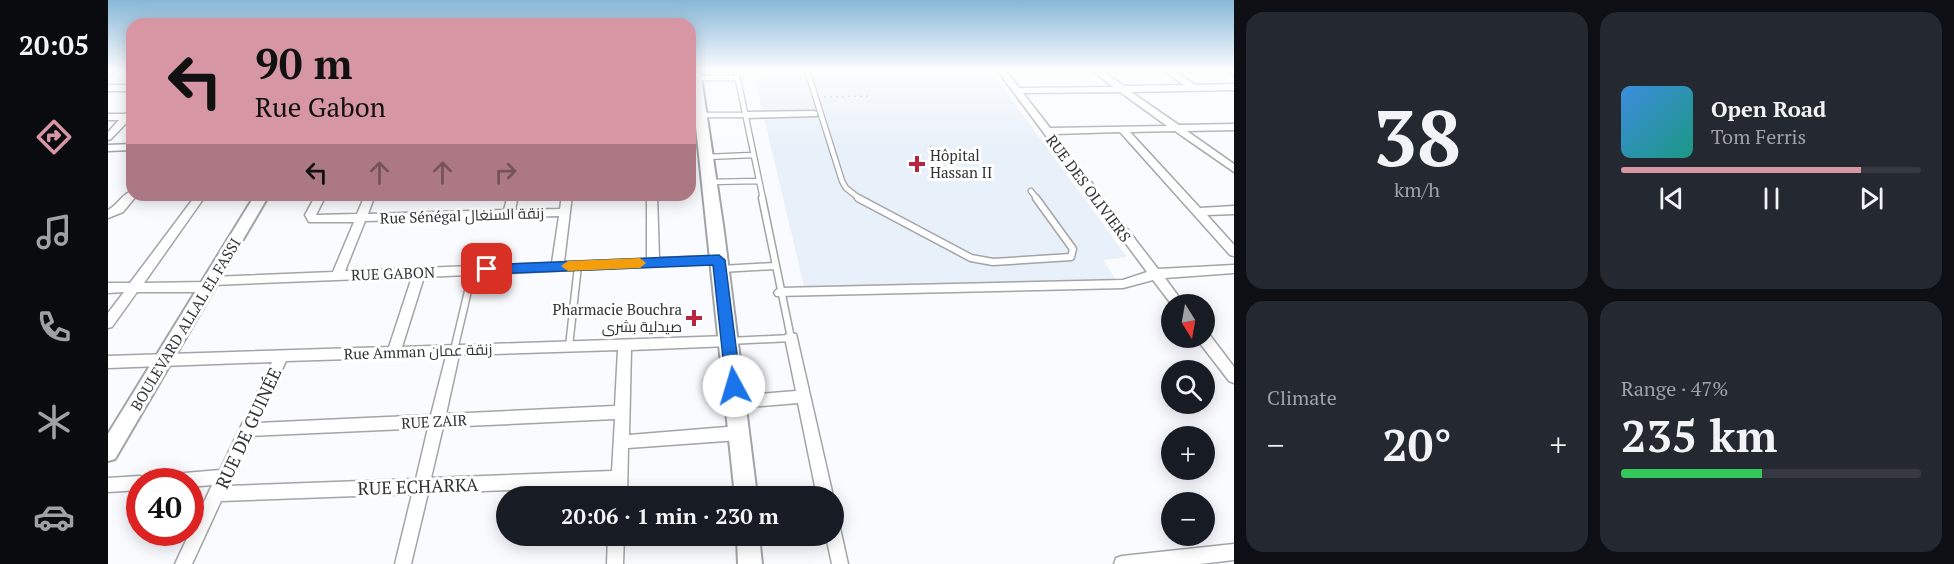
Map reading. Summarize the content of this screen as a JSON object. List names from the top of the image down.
{
  "streets": {
    "street": [
      "RUE DES OLIVIERS",
      "Rue Sénégal زنقة السنغال",
      "RUE GABON",
      "BOULEVARD ALLAL EL FASSI",
      "Rue Amman زنقة عمان",
      "RUE ZAIR",
      "RUE DE GUINÉE",
      "RUE ECHARKA"
    ]
  },
  "crossings": [
    ["RUE GABON", "BOULEVARD ALLAL EL FASSI"],
    ["BOULEVARD ALLAL EL FASSI", "Rue Amman زنقة عمان"],
    ["Rue Amman زنقة عمان", "RUE DE GUINÉE"],
    ["RUE ZAIR", "RUE DE GUINÉE"],
    ["RUE DE GUINÉE", "RUE ECHARKA"]
  ],
  "places": {
    "health": ["Hôpital Hassan II", "Pharmacie Bouchra صيدلية بشرى"]
  },
  "north": "bottom",
  "page": {
    "tabs": "20:05",
    "tile": [
      ["38", "km/h"],
      "Climate",
      ["Range · 47%", "235 km"]
    ],
    "turn": ["90 m", "Rue Gabon"],
    "song": ["Open Road", "Tom Ferris"],
    "map_buttons": ["+", "−"],
    "heat": ["−", "20°", "+"],
    "limit": "40",
    "trip": "20:06 · 1 min · 230 m"
  }
}
